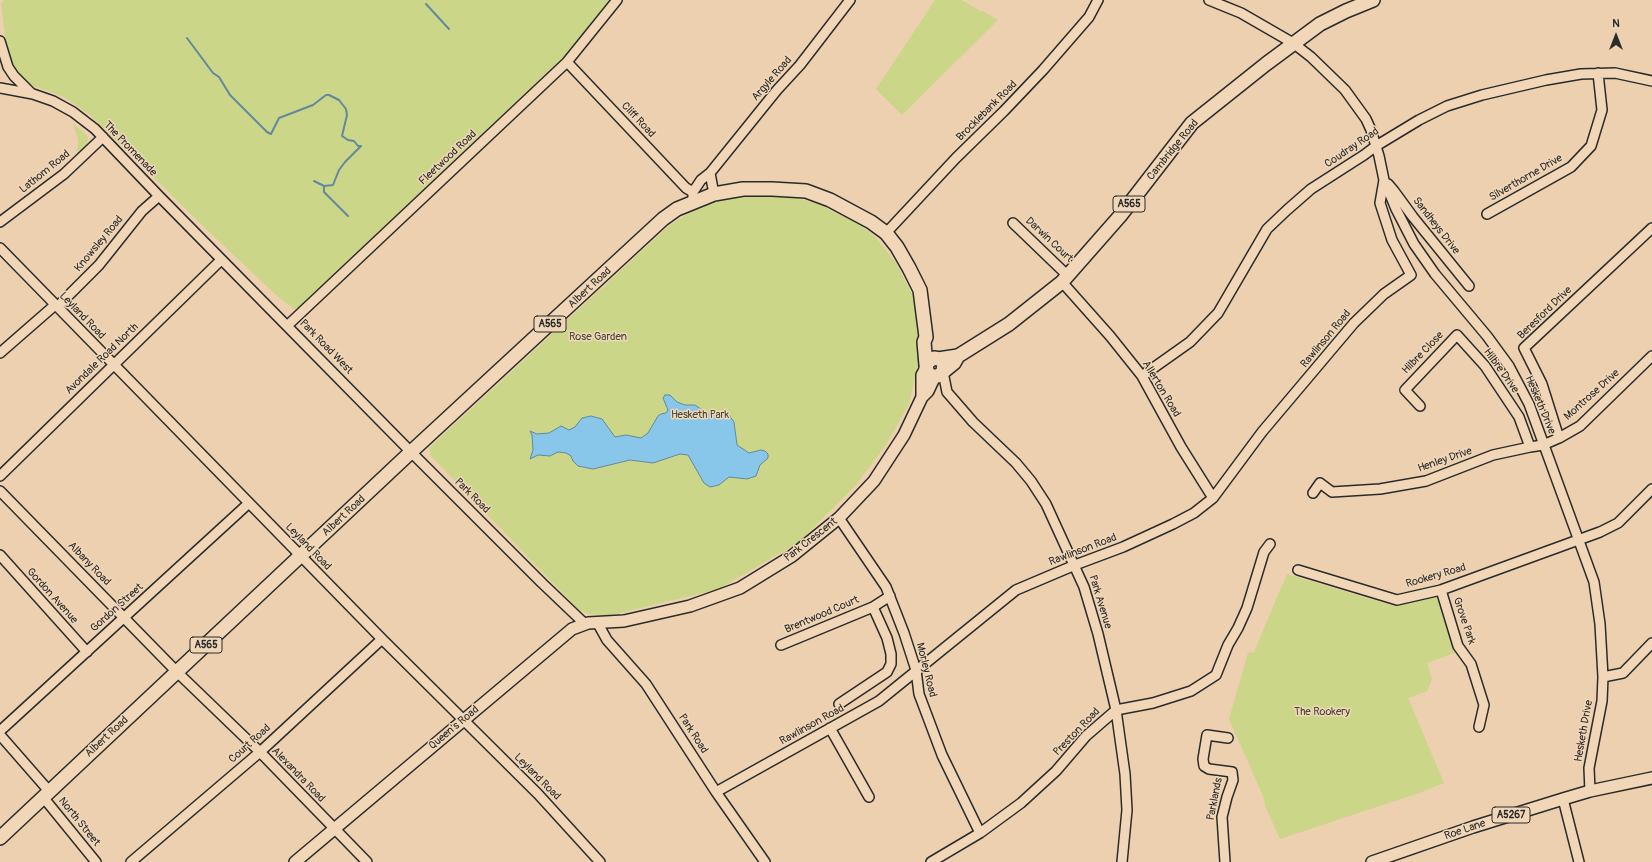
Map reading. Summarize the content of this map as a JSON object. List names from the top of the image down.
{
  "streets": {
    "highway": ["Cambridge Road", "A565", "Albert Road"],
    "main road": [
      "Park Crescent",
      "Queen's Road",
      "A5267",
      "Roe Lane"
    ],
    "street": [
      "Argyle Road",
      "Brocklebank Road",
      "Cliff Road",
      "Coudray Road",
      "The Promenade",
      "Fleetwood Road",
      "Lathom Road",
      "Silverthorne Drive",
      "Sandheys Drive",
      "Darwin Court",
      "Knowsley Road",
      "Beresford Drive",
      "Leyland Road",
      "Rawlinson Road",
      "Park Road West",
      "Hilbre Close",
      "Avondale Road North",
      "Hilbre Drive",
      "Allerton Road",
      "Montrose Drive",
      "Hesketh Drive",
      "Henley Drive",
      "Park Road",
      "Albany Road",
      "Rookery Road",
      "Gordon Avenue",
      "Park Avenue",
      "Gordon Street",
      "Brentwood Court",
      "Grove Park",
      "Morley Road",
      "Preston Road",
      "Court Road",
      "Alexandra Road",
      "Parklands",
      "North Street"
    ]
  },
  "crossings": [
    ["Argyle Road", "Cliff Road"],
    ["Argyle Road", "A565"],
    ["Argyle Road", "Albert Road"],
    ["Brocklebank Road", "A565"],
    ["Cliff Road", "Fleetwood Road"],
    ["Cliff Road", "A565"],
    ["Cliff Road", "Albert Road"],
    ["Coudray Road", "Silverthorne Drive"],
    ["Coudray Road", "Allerton Road"],
    ["Coudray Road", "Hesketh Drive"],
    ["The Promenade", "Lathom Road"],
    ["The Promenade", "Knowsley Road"],
    ["The Promenade", "Park Road West"],
    ["The Promenade", "Avondale Road North"],
    ["Cambridge Road", "A565"],
    ["Cambridge Road", "Darwin Court"],
    ["Cambridge Road", "Allerton Road"],
    ["Cambridge Road", "Hesketh Drive"],
    ["Cambridge Road", "Park Crescent"],
    ["Cambridge Road", "Park Avenue"],
    ["Fleetwood Road", "Park Road West"],
    ["A565", "Albert Road"],
    ["A565", "Park Crescent"],
    ["A565", "Park Avenue"],
    ["Sandheys Drive", "Rawlinson Road"],
    ["Sandheys Drive", "Hesketh Drive"],
    ["Darwin Court", "Allerton Road"],
    ["Knowsley Road", "Leyland Road"],
    ["Albert Road", "Leyland Road"],
    ["Albert Road", "Park Road West"],
    ["Albert Road", "Park Road"],
    ["Albert Road", "Albany Road"],
    ["Albert Road", "Alexandra Road"],
    ["Albert Road", "North Street"],
    ["Beresford Drive", "Montrose Drive"],
    ["Leyland Road", "Avondale Road North"],
    ["Leyland Road", "Gordon Street"],
    ["Leyland Road", "Queen's Road"],
    ["Leyland Road", "Court Road"],
    ["Rawlinson Road", "Allerton Road"],
    ["Rawlinson Road", "Hesketh Drive"],
    ["Rawlinson Road", "Park Road"],
    ["Rawlinson Road", "Park Avenue"],
    ["Rawlinson Road", "Morley Road"],
    ["Park Road West", "Avondale Road North"],
    ["Park Road West", "Park Road"],
    ["Hilbre Close", "Hilbre Drive"],
    ["Hilbre Drive", "Henley Drive"],
    ["Montrose Drive", "Hesketh Drive"],
    ["Montrose Drive", "Henley Drive"],
    ["Hesketh Drive", "Henley Drive"],
    ["Hesketh Drive", "Rookery Road"],
    ["Hesketh Drive", "Roe Lane"],
    ["Park Road", "Queen's Road"],
    ["Park Crescent", "Park Avenue"],
    ["Park Crescent", "Morley Road"],
    ["Park Crescent", "Queen's Road"],
    ["Albany Road", "Gordon Street"],
    ["Albany Road", "Alexandra Road"],
    ["Rookery Road", "Grove Park"],
    ["Gordon Avenue", "Gordon Street"],
    ["Park Avenue", "Preston Road"],
    ["Brentwood Court", "Morley Road"],
    ["Morley Road", "Preston Road"],
    ["Queen's Road", "Alexandra Road"],
    ["Court Road", "Alexandra Road"]
  ],
  "parks": ["Rose Garden", "Hesketh Park", "The Rookery"],
  "north": "top"
}
